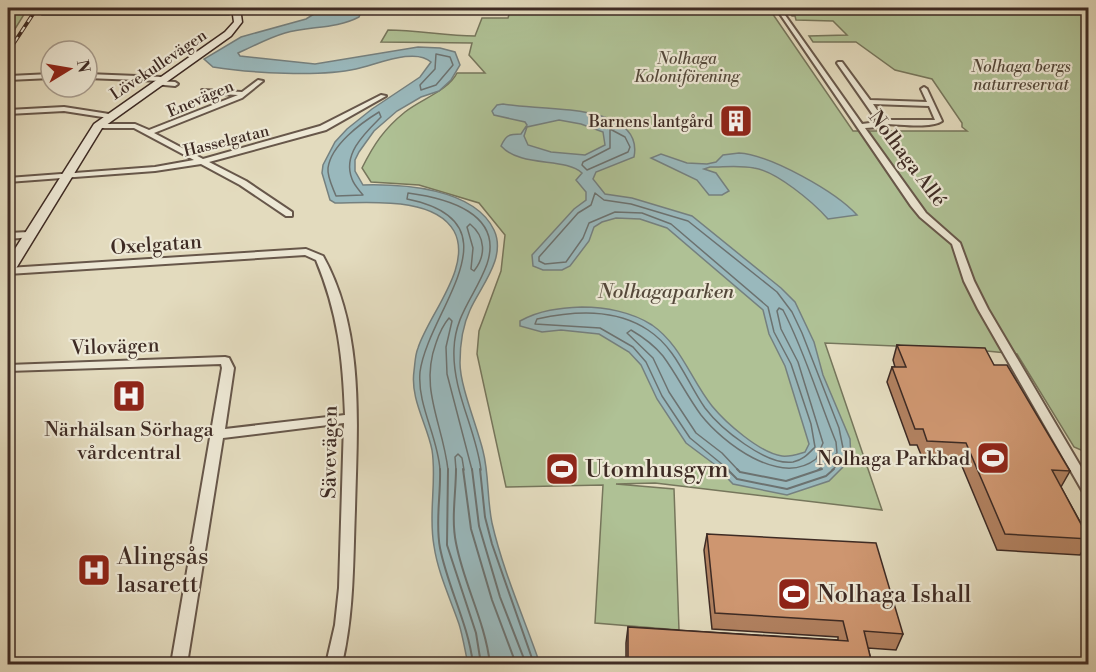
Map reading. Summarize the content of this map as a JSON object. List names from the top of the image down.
{
  "streets": {
    "street": [
      "Lövekullevägen",
      "Enevägen",
      "Hasselgatan",
      "Nolhaga Allé",
      "Oxelgatan",
      "Vilovägen",
      "Sävevägen"
    ]
  },
  "crossings": [
    ["Lövekullevägen", "Hasselgatan"],
    ["Lövekullevägen", "Oxelgatan"],
    ["Oxelgatan", "Sävevägen"]
  ],
  "parks": ["Nolhaga Koloniförening", "Nolhaga bergs naturreservat", "Nolhagaparken"],
  "places": {
    "building": ["Barnens lantgård"],
    "hospital": ["Närhälsan Sörhaga vårdcentral", "Alingsås lasarett"],
    "sports": ["Nolhaga Parkbad", "Utomhusgym", "Nolhaga Ishall"]
  },
  "north": "right"
}
